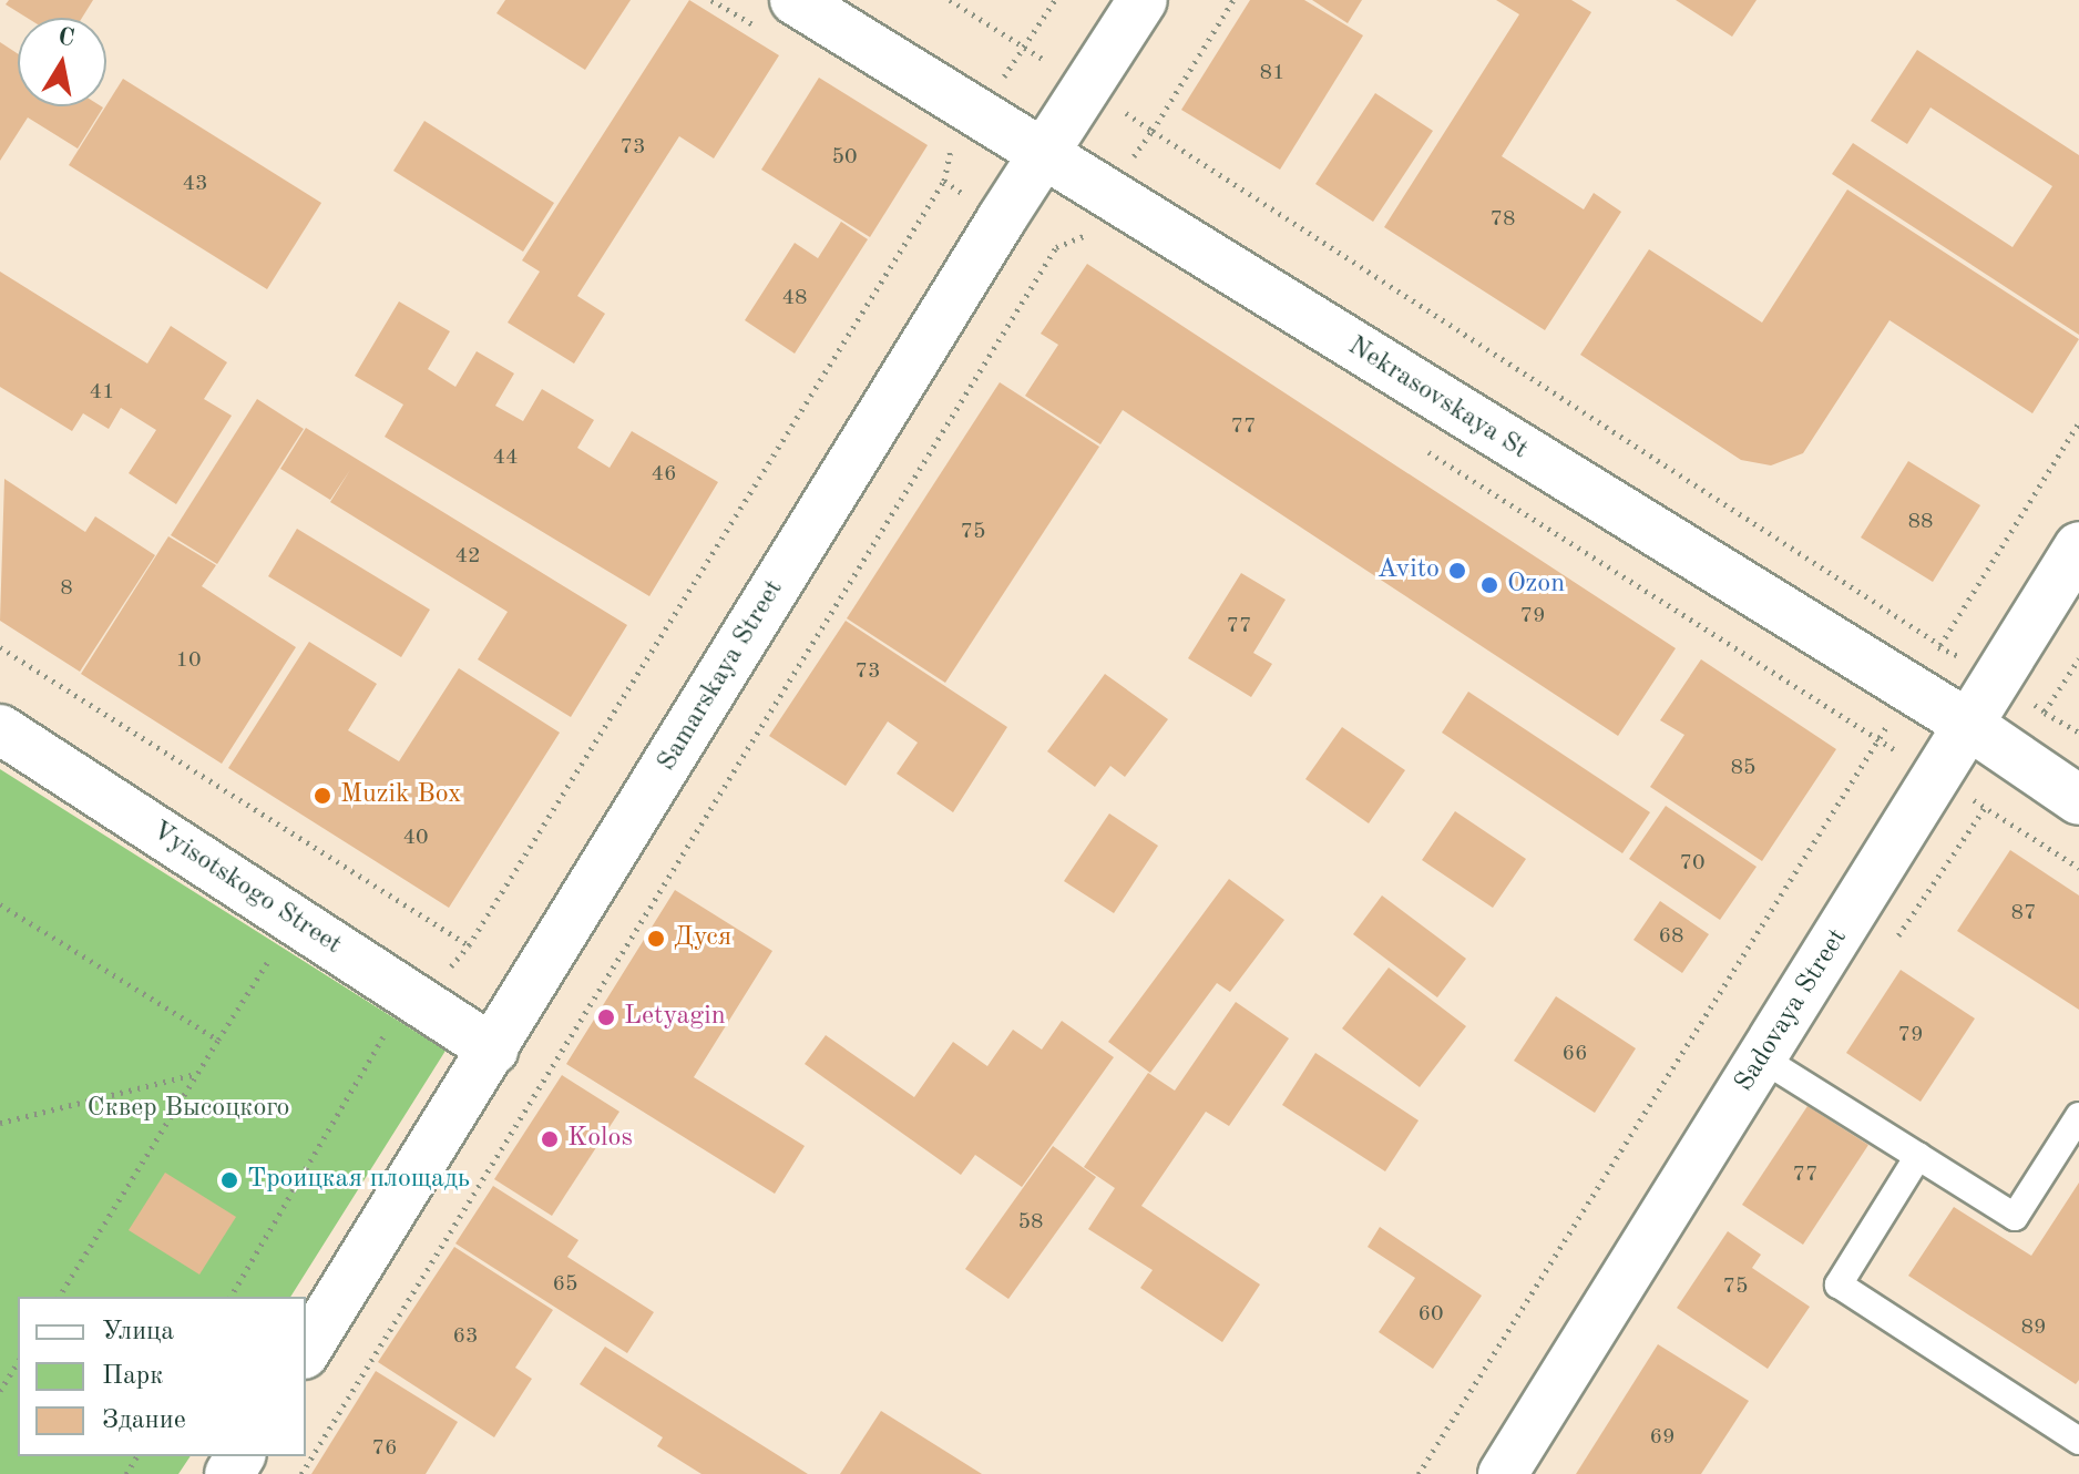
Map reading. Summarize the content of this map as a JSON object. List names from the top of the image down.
{
  "streets": {
    "street": [
      "Nekrasovskaya St",
      "Samarskaya Street",
      "Vyisotskogo Street",
      "Sadovaya Street"
    ]
  },
  "crossings": [
    ["Nekrasovskaya St", "Samarskaya Street"],
    ["Nekrasovskaya St", "Sadovaya Street"],
    ["Samarskaya Street", "Vyisotskogo Street"]
  ],
  "parks": ["Сквер Высоцкого"],
  "places": [
    "Avito",
    "Ozon",
    "Muzik Box",
    "Дуся",
    "Letyagin",
    "Kolos",
    "Троицкая площадь"
  ],
  "house_numbers": [
    "81",
    "73",
    "50",
    "43",
    "78",
    "48",
    "41",
    "77",
    "44",
    "46",
    "88",
    "75",
    "42",
    "8",
    "79",
    "77",
    "10",
    "73",
    "85",
    "40",
    "70",
    "87",
    "68",
    "79",
    "66",
    "77",
    "58",
    "65",
    "75",
    "60",
    "89",
    "63",
    "69",
    "76"
  ],
  "legend": ["Улица", "Парк", "Здание"],
  "north": "top"
}
